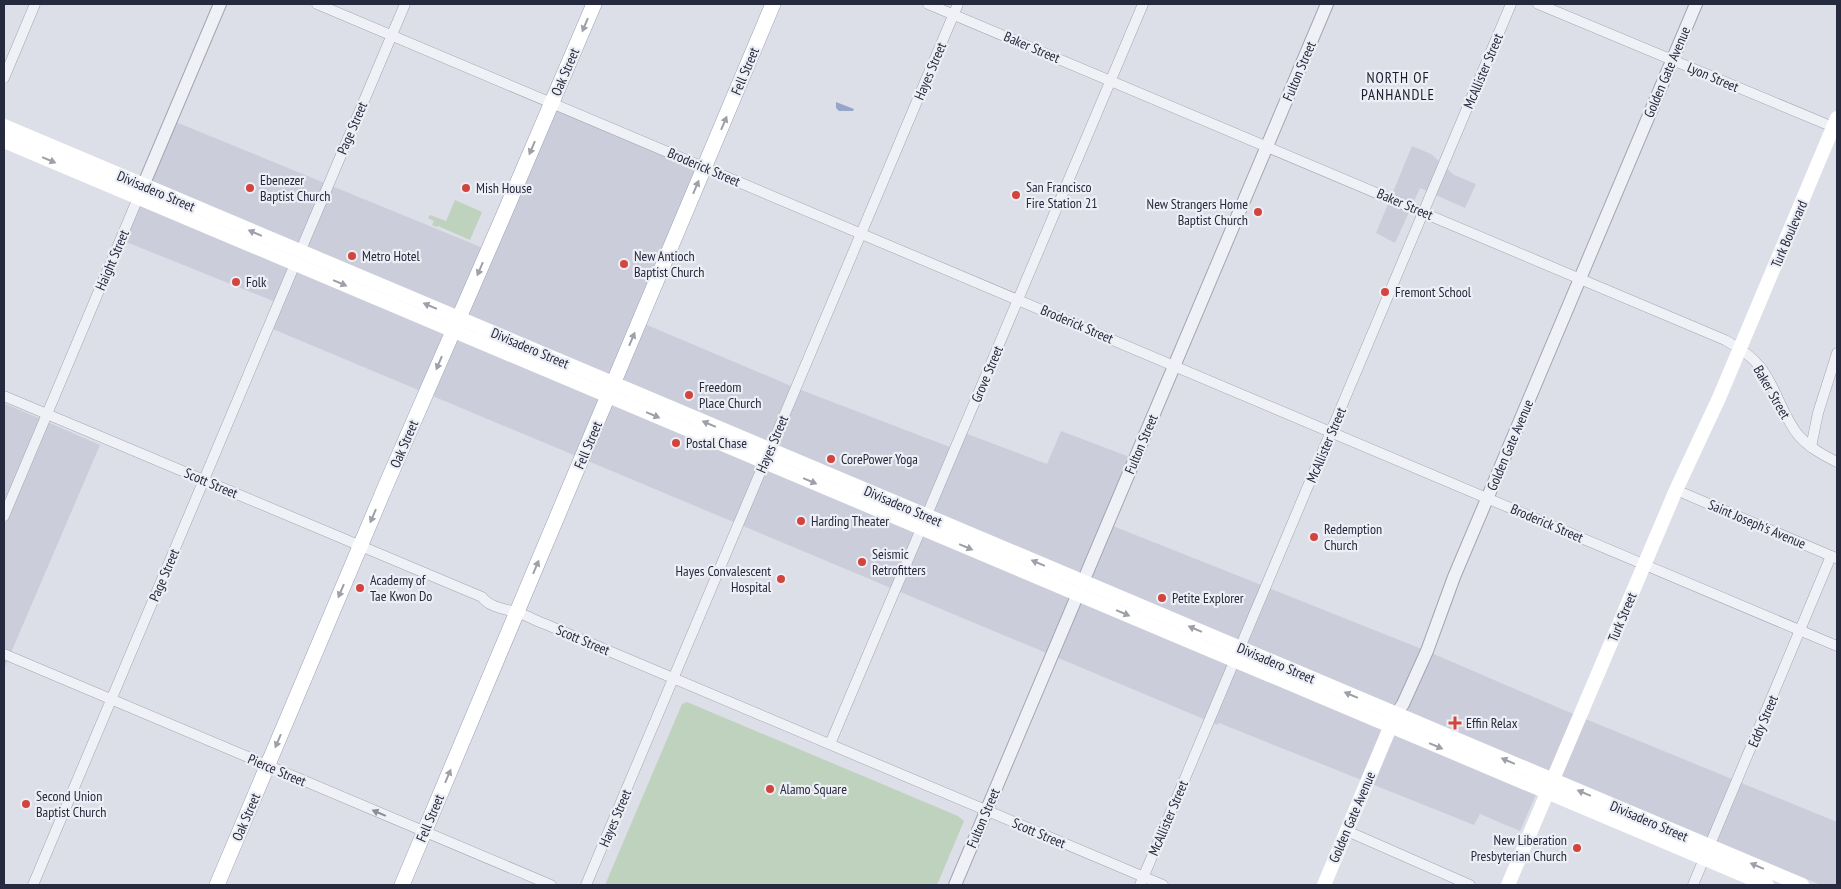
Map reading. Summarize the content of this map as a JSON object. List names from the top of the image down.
{
  "streets": {
    "main road": [
      "Fell Street",
      "Oak Street",
      "Golden Gate Avenue",
      "Divisadero Street",
      "Turk Boulevard",
      "Turk Street"
    ],
    "street": [
      "Baker Street",
      "Hayes Street",
      "Fulton Street",
      "McAllister Street",
      "Lyon Street",
      "Page Street",
      "Broderick Street",
      "Haight Street",
      "Grove Street",
      "Scott Street",
      "Saint Joseph's Avenue",
      "Eddy Street",
      "Pierce Street"
    ]
  },
  "crossings": [
    ["Baker Street", "Hayes Street"],
    ["Baker Street", "Fulton Street"],
    ["Baker Street", "McAllister Street"],
    ["Baker Street", "Golden Gate Avenue"],
    ["Baker Street", "Turk Boulevard"],
    ["Baker Street", "Grove Street"],
    ["Baker Street", "Turk Street"],
    ["Fell Street", "Broderick Street"],
    ["Fell Street", "Divisadero Street"],
    ["Fell Street", "Scott Street"],
    ["Fell Street", "Pierce Street"],
    ["Hayes Street", "Broderick Street"],
    ["Hayes Street", "Divisadero Street"],
    ["Hayes Street", "Scott Street"],
    ["Fulton Street", "Broderick Street"],
    ["Fulton Street", "Divisadero Street"],
    ["Fulton Street", "Scott Street"],
    ["McAllister Street", "Broderick Street"],
    ["McAllister Street", "Divisadero Street"],
    ["McAllister Street", "Scott Street"],
    ["Oak Street", "Broderick Street"],
    ["Oak Street", "Divisadero Street"],
    ["Oak Street", "Scott Street"],
    ["Oak Street", "Pierce Street"],
    ["Golden Gate Avenue", "Lyon Street"],
    ["Golden Gate Avenue", "Broderick Street"],
    ["Golden Gate Avenue", "Divisadero Street"],
    ["Lyon Street", "Turk Boulevard"],
    ["Page Street", "Broderick Street"],
    ["Page Street", "Divisadero Street"],
    ["Page Street", "Scott Street"],
    ["Page Street", "Pierce Street"],
    ["Broderick Street", "Grove Street"],
    ["Broderick Street", "Turk Street"],
    ["Broderick Street", "Eddy Street"],
    ["Divisadero Street", "Haight Street"],
    ["Divisadero Street", "Grove Street"],
    ["Divisadero Street", "Turk Street"],
    ["Divisadero Street", "Eddy Street"],
    ["Turk Boulevard", "Turk Street"],
    ["Haight Street", "Scott Street"],
    ["Grove Street", "Scott Street"],
    ["Saint Joseph's Avenue", "Turk Street"],
    ["Saint Joseph's Avenue", "Eddy Street"]
  ],
  "one_way": ["Fell Street", "Oak Street"],
  "districts": ["NORTH OF PANHANDLE"],
  "places": {
    "other": [
      "Ebenezer Baptist Church",
      "Mish House",
      "San Francisco Fire Station 21",
      "New Strangers Home Baptist Church",
      "Metro Hotel",
      "New Antioch Baptist Church",
      "Folk",
      "Fremont School",
      "Freedom Place Church",
      "Postal Chase",
      "CorePower Yoga",
      "Harding Theater",
      "Redemption Church",
      "Seismic Retrofitters",
      "Hayes Convalescent Hospital",
      "Academy of Tae Kwon Do",
      "Petite Explorer",
      "Alamo Square",
      "Second Union Baptist Church",
      "New Liberation Presbyterian Church"
    ],
    "health": ["Effin Relax"]
  }
}
